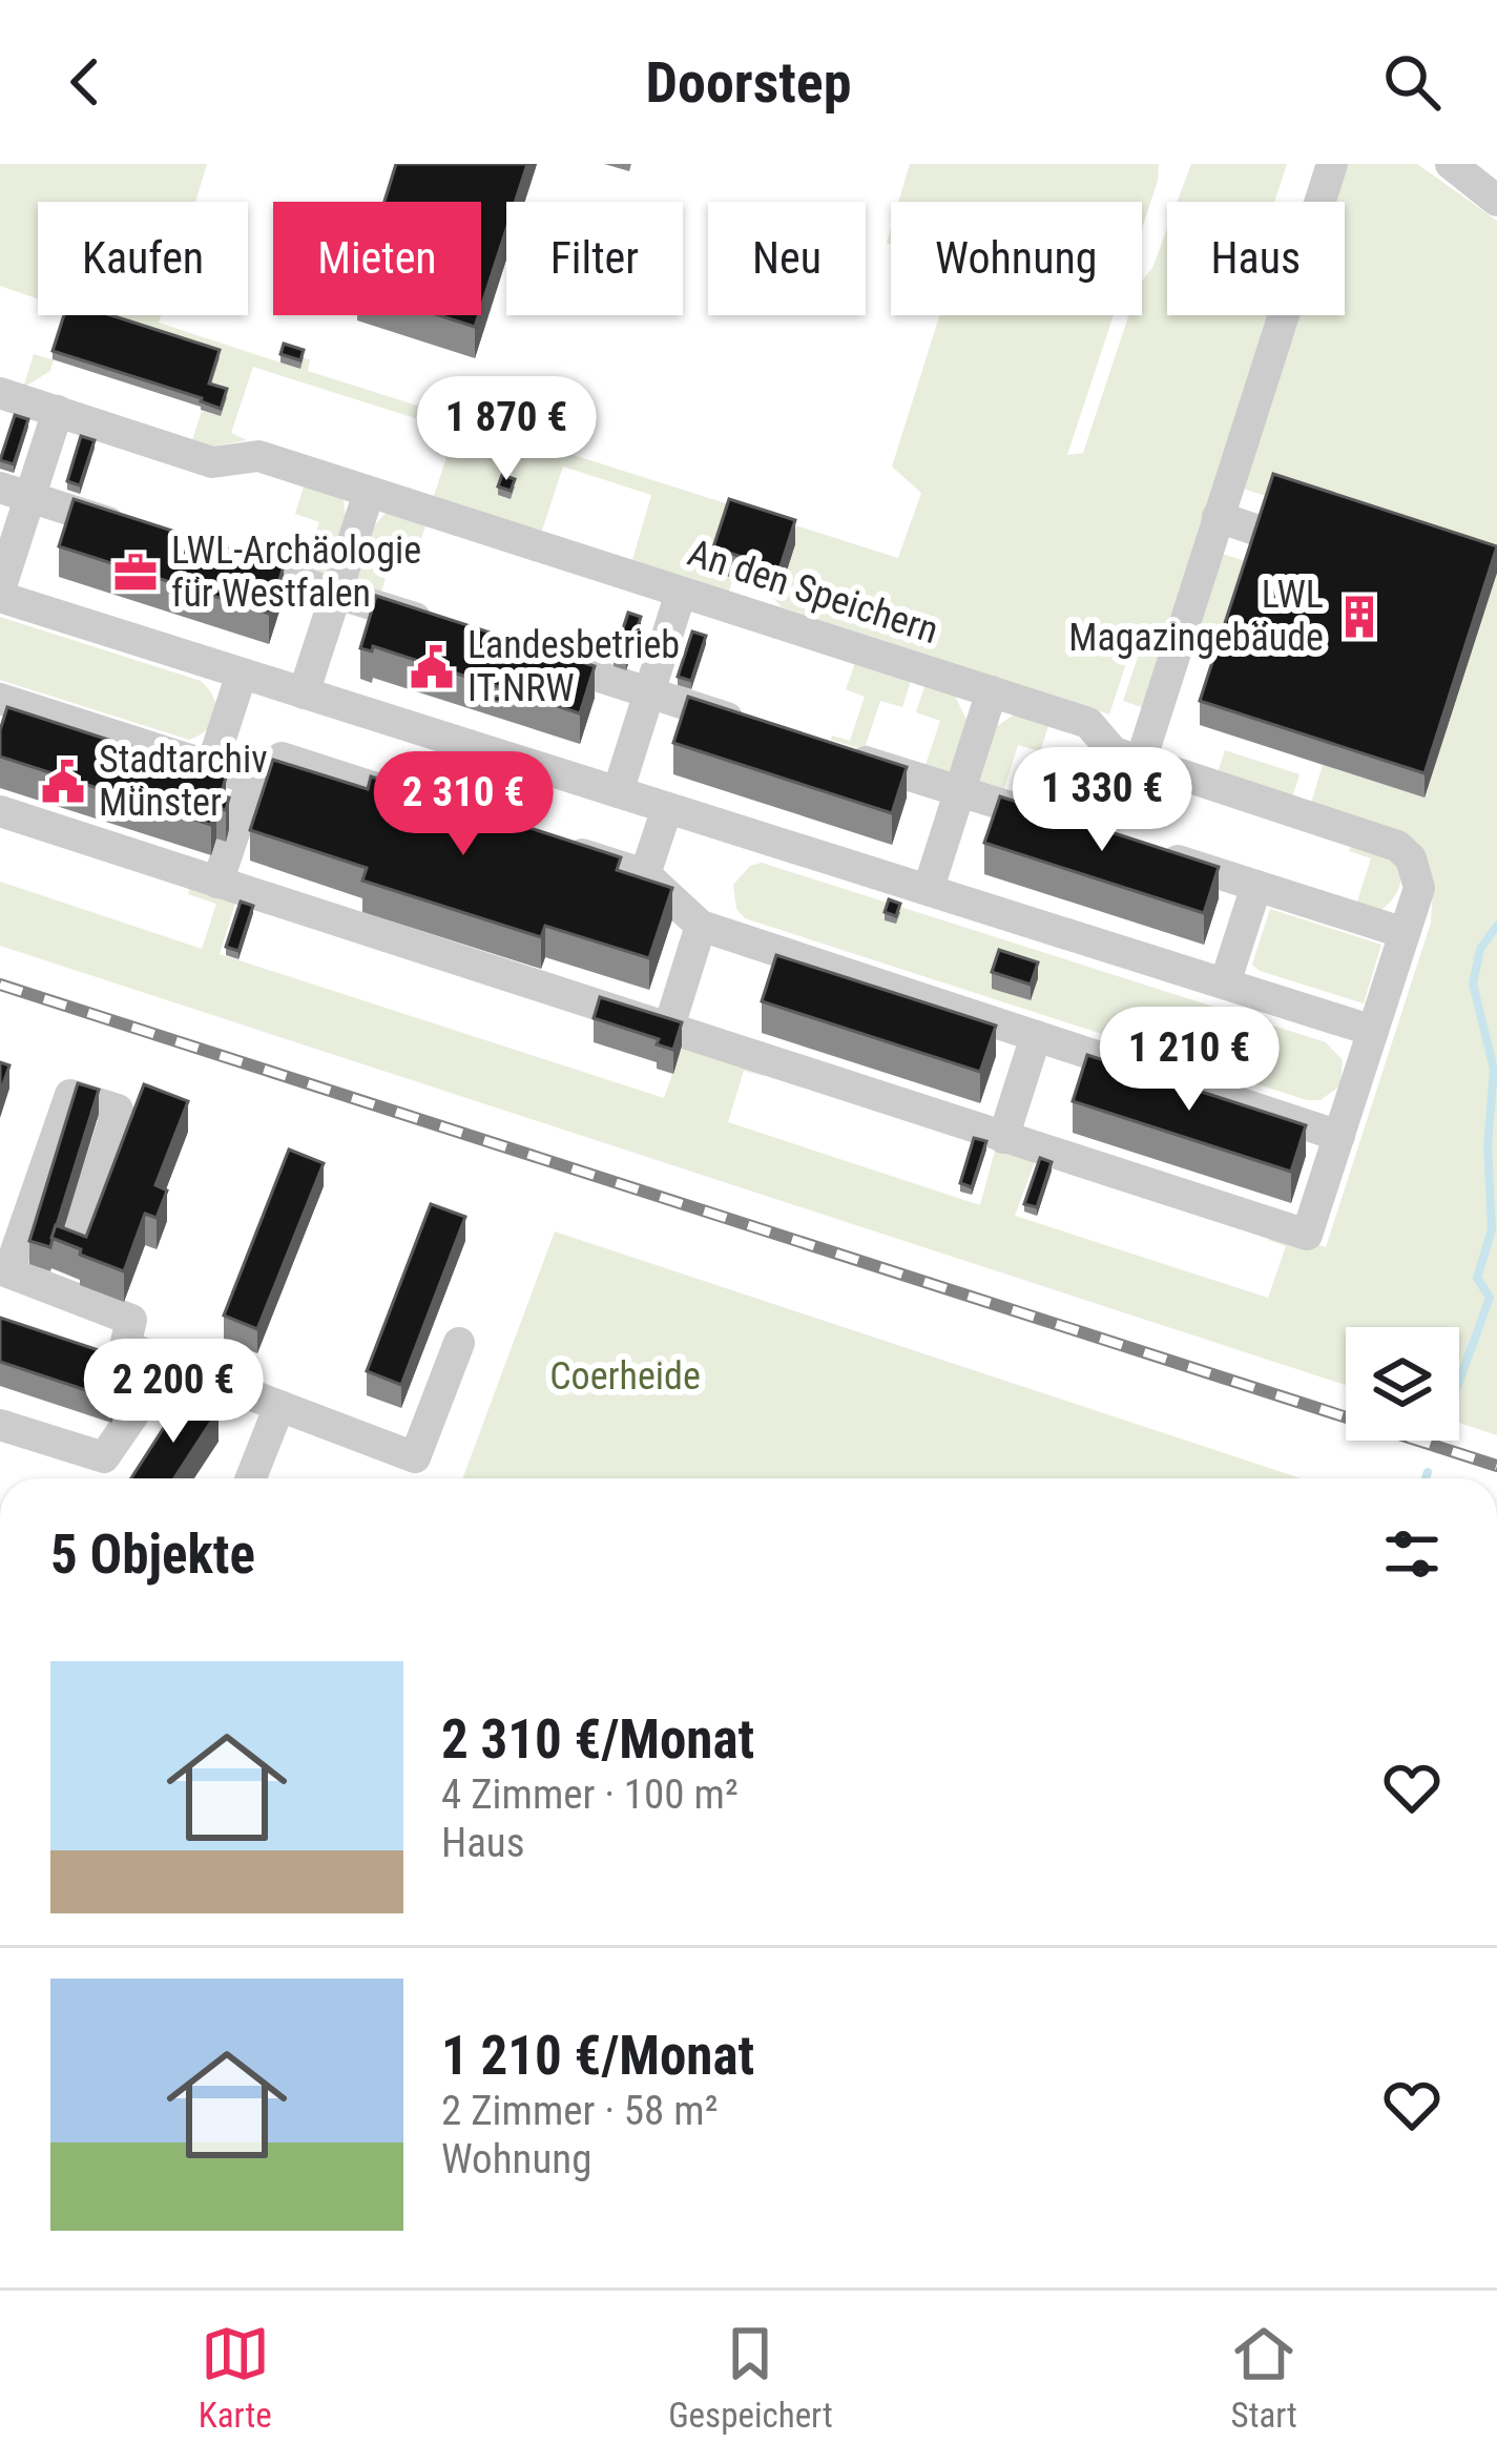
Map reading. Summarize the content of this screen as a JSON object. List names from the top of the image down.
{
  "streets": {
    "street": ["An den Speichern"]
  },
  "parks": ["Coerheide"],
  "places": {
    "office": ["LWL-Archäologie für Westfalen"],
    "building": ["LWL Magazingebäude"],
    "public building": ["Landesbetrieb IT.NRW", "Stadtarchiv Münster"]
  },
  "page": {
    "header": "Doorstep",
    "chip": [
      "Kaufen",
      "Mieten",
      "Filter",
      "Neu",
      "Wohnung",
      "Haus"
    ],
    "price": [
      "1 870 €",
      "1 330 €",
      "2 310 €",
      "1 210 €",
      "2 200 €"
    ],
    "heading": "5 Objekte",
    "list": [
      {
        "name": "2 310 €/Monat",
        "note": "4 Zimmer · 100 m² · Haus"
      },
      {
        "name": "1 210 €/Monat",
        "note": "2 Zimmer · 58 m² · Wohnung"
      }
    ],
    "tabs": ["Karte", "Gespeichert", "Start"]
  }
}
